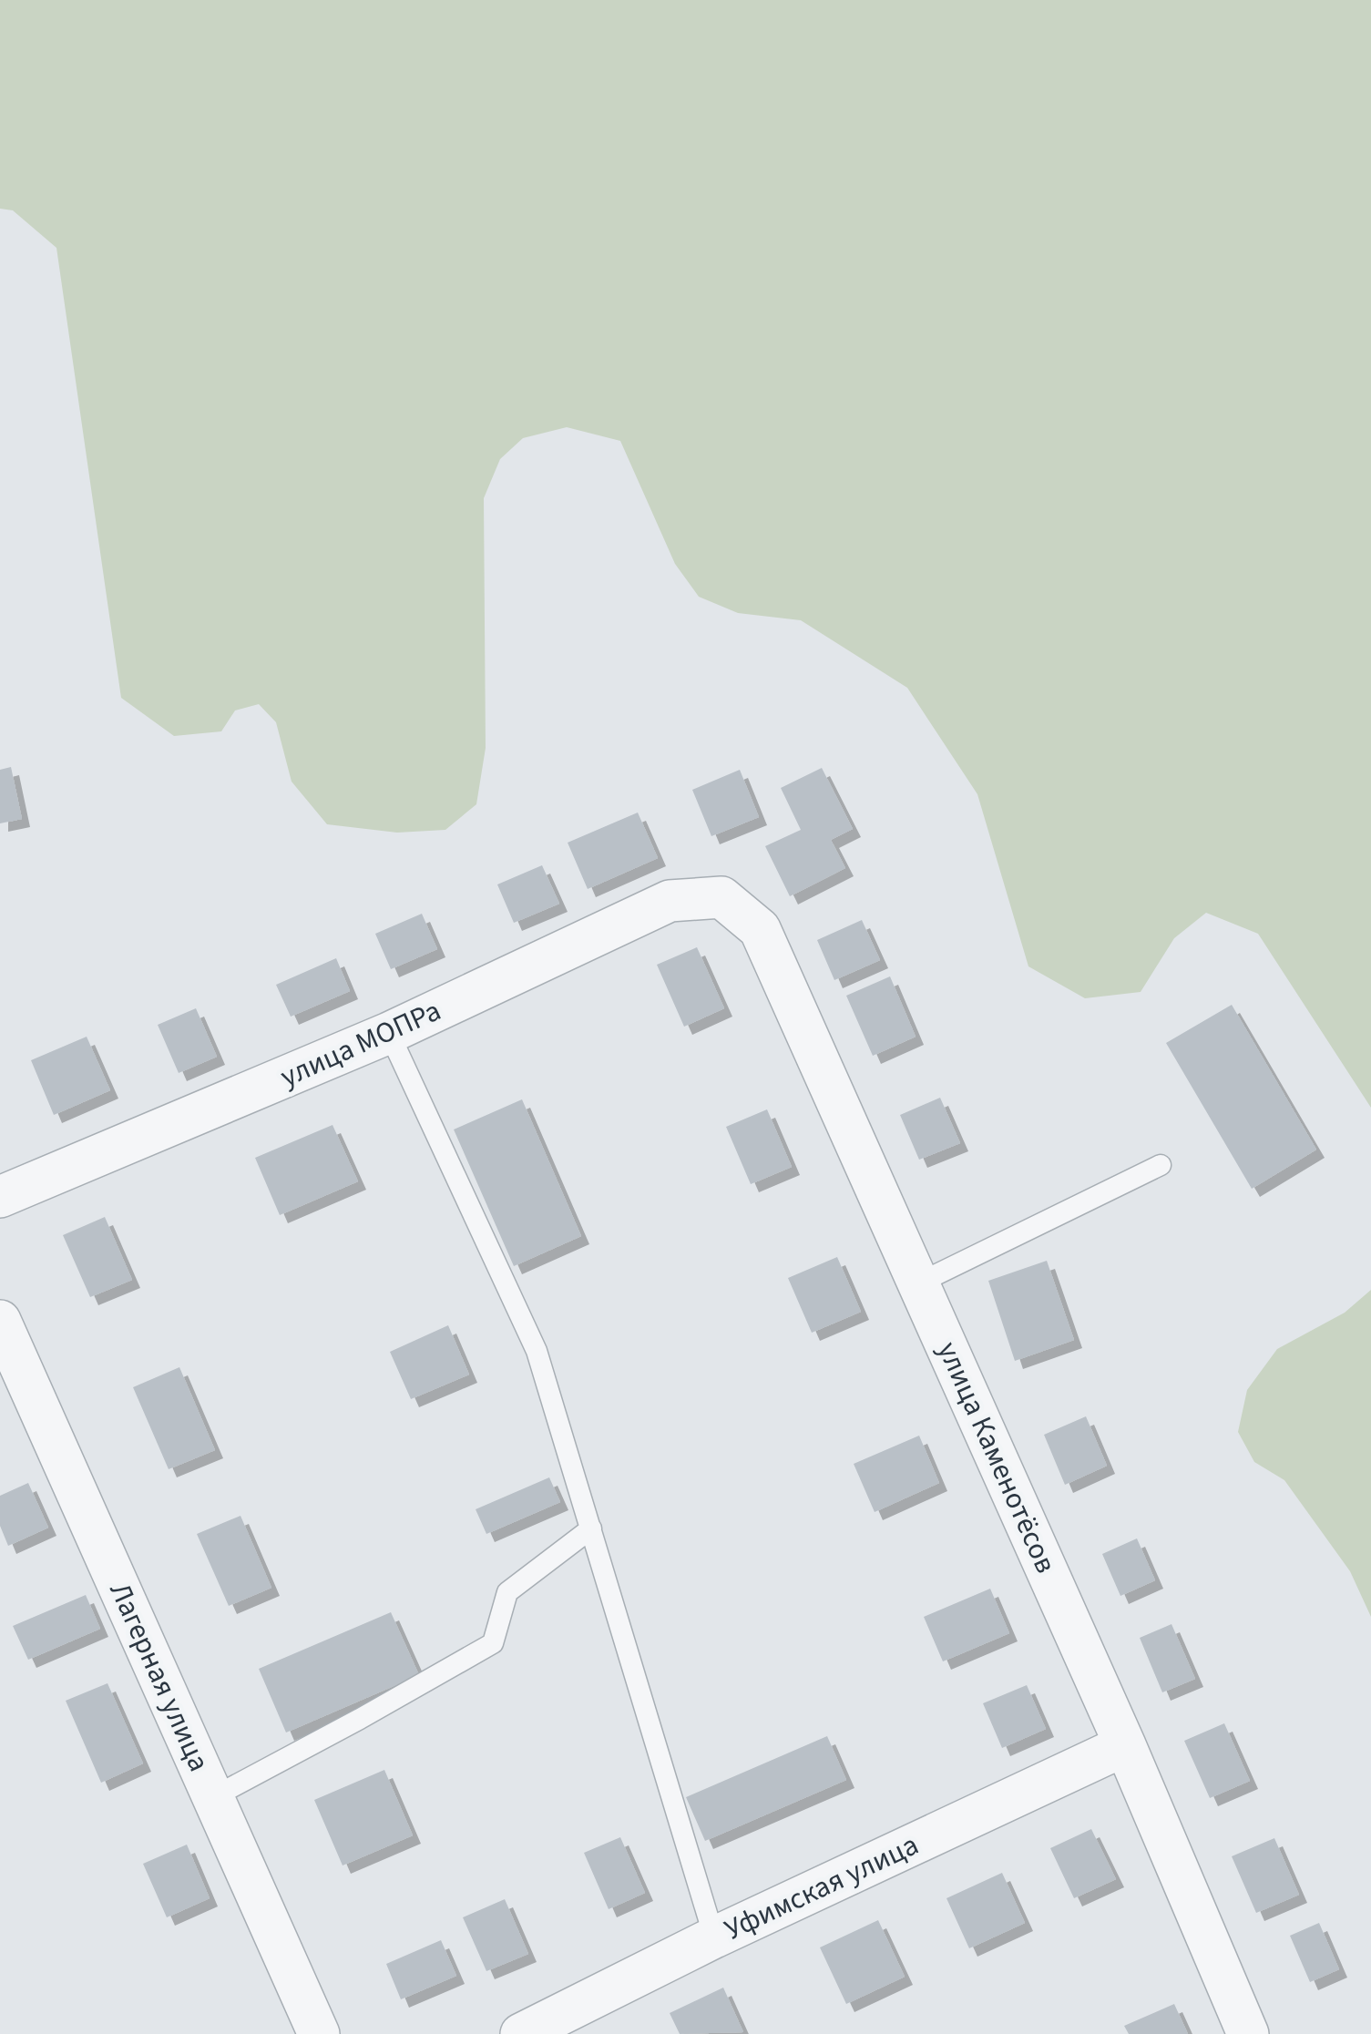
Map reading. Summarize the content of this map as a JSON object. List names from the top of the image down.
{
  "streets": {
    "street": [
      "улица МОПРа",
      "улица Каменотёсов",
      "Лагерная улица",
      "Уфимская улица"
    ]
  },
  "crossings": [
    ["улица МОПРа", "улица Каменотёсов"],
    ["улица Каменотёсов", "Уфимская улица"]
  ]
}
